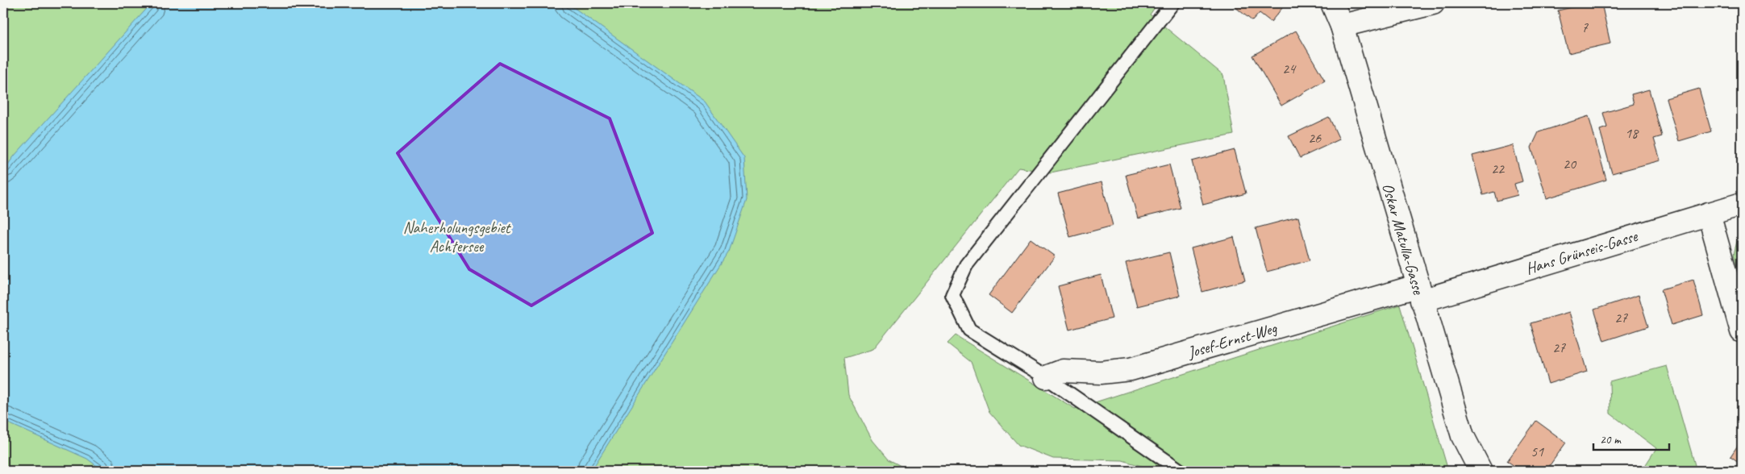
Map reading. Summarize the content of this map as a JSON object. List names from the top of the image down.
{
  "streets": {
    "street": ["Oskar Matulla-Gasse", "Hans Grünseis-Gasse", "Josef-Ernst-Weg"]
  },
  "crossings": [
    ["Oskar Matulla-Gasse", "Hans Grünseis-Gasse"],
    ["Oskar Matulla-Gasse", "Josef-Ernst-Weg"],
    ["Hans Grünseis-Gasse", "Josef-Ernst-Weg"]
  ],
  "parks": ["Naherholungsgebiet Achtersee"],
  "house_numbers": [
    "7",
    "24",
    "18",
    "26",
    "20",
    "22",
    "27",
    "27",
    "51"
  ],
  "scale_bar": "20 m"
}
